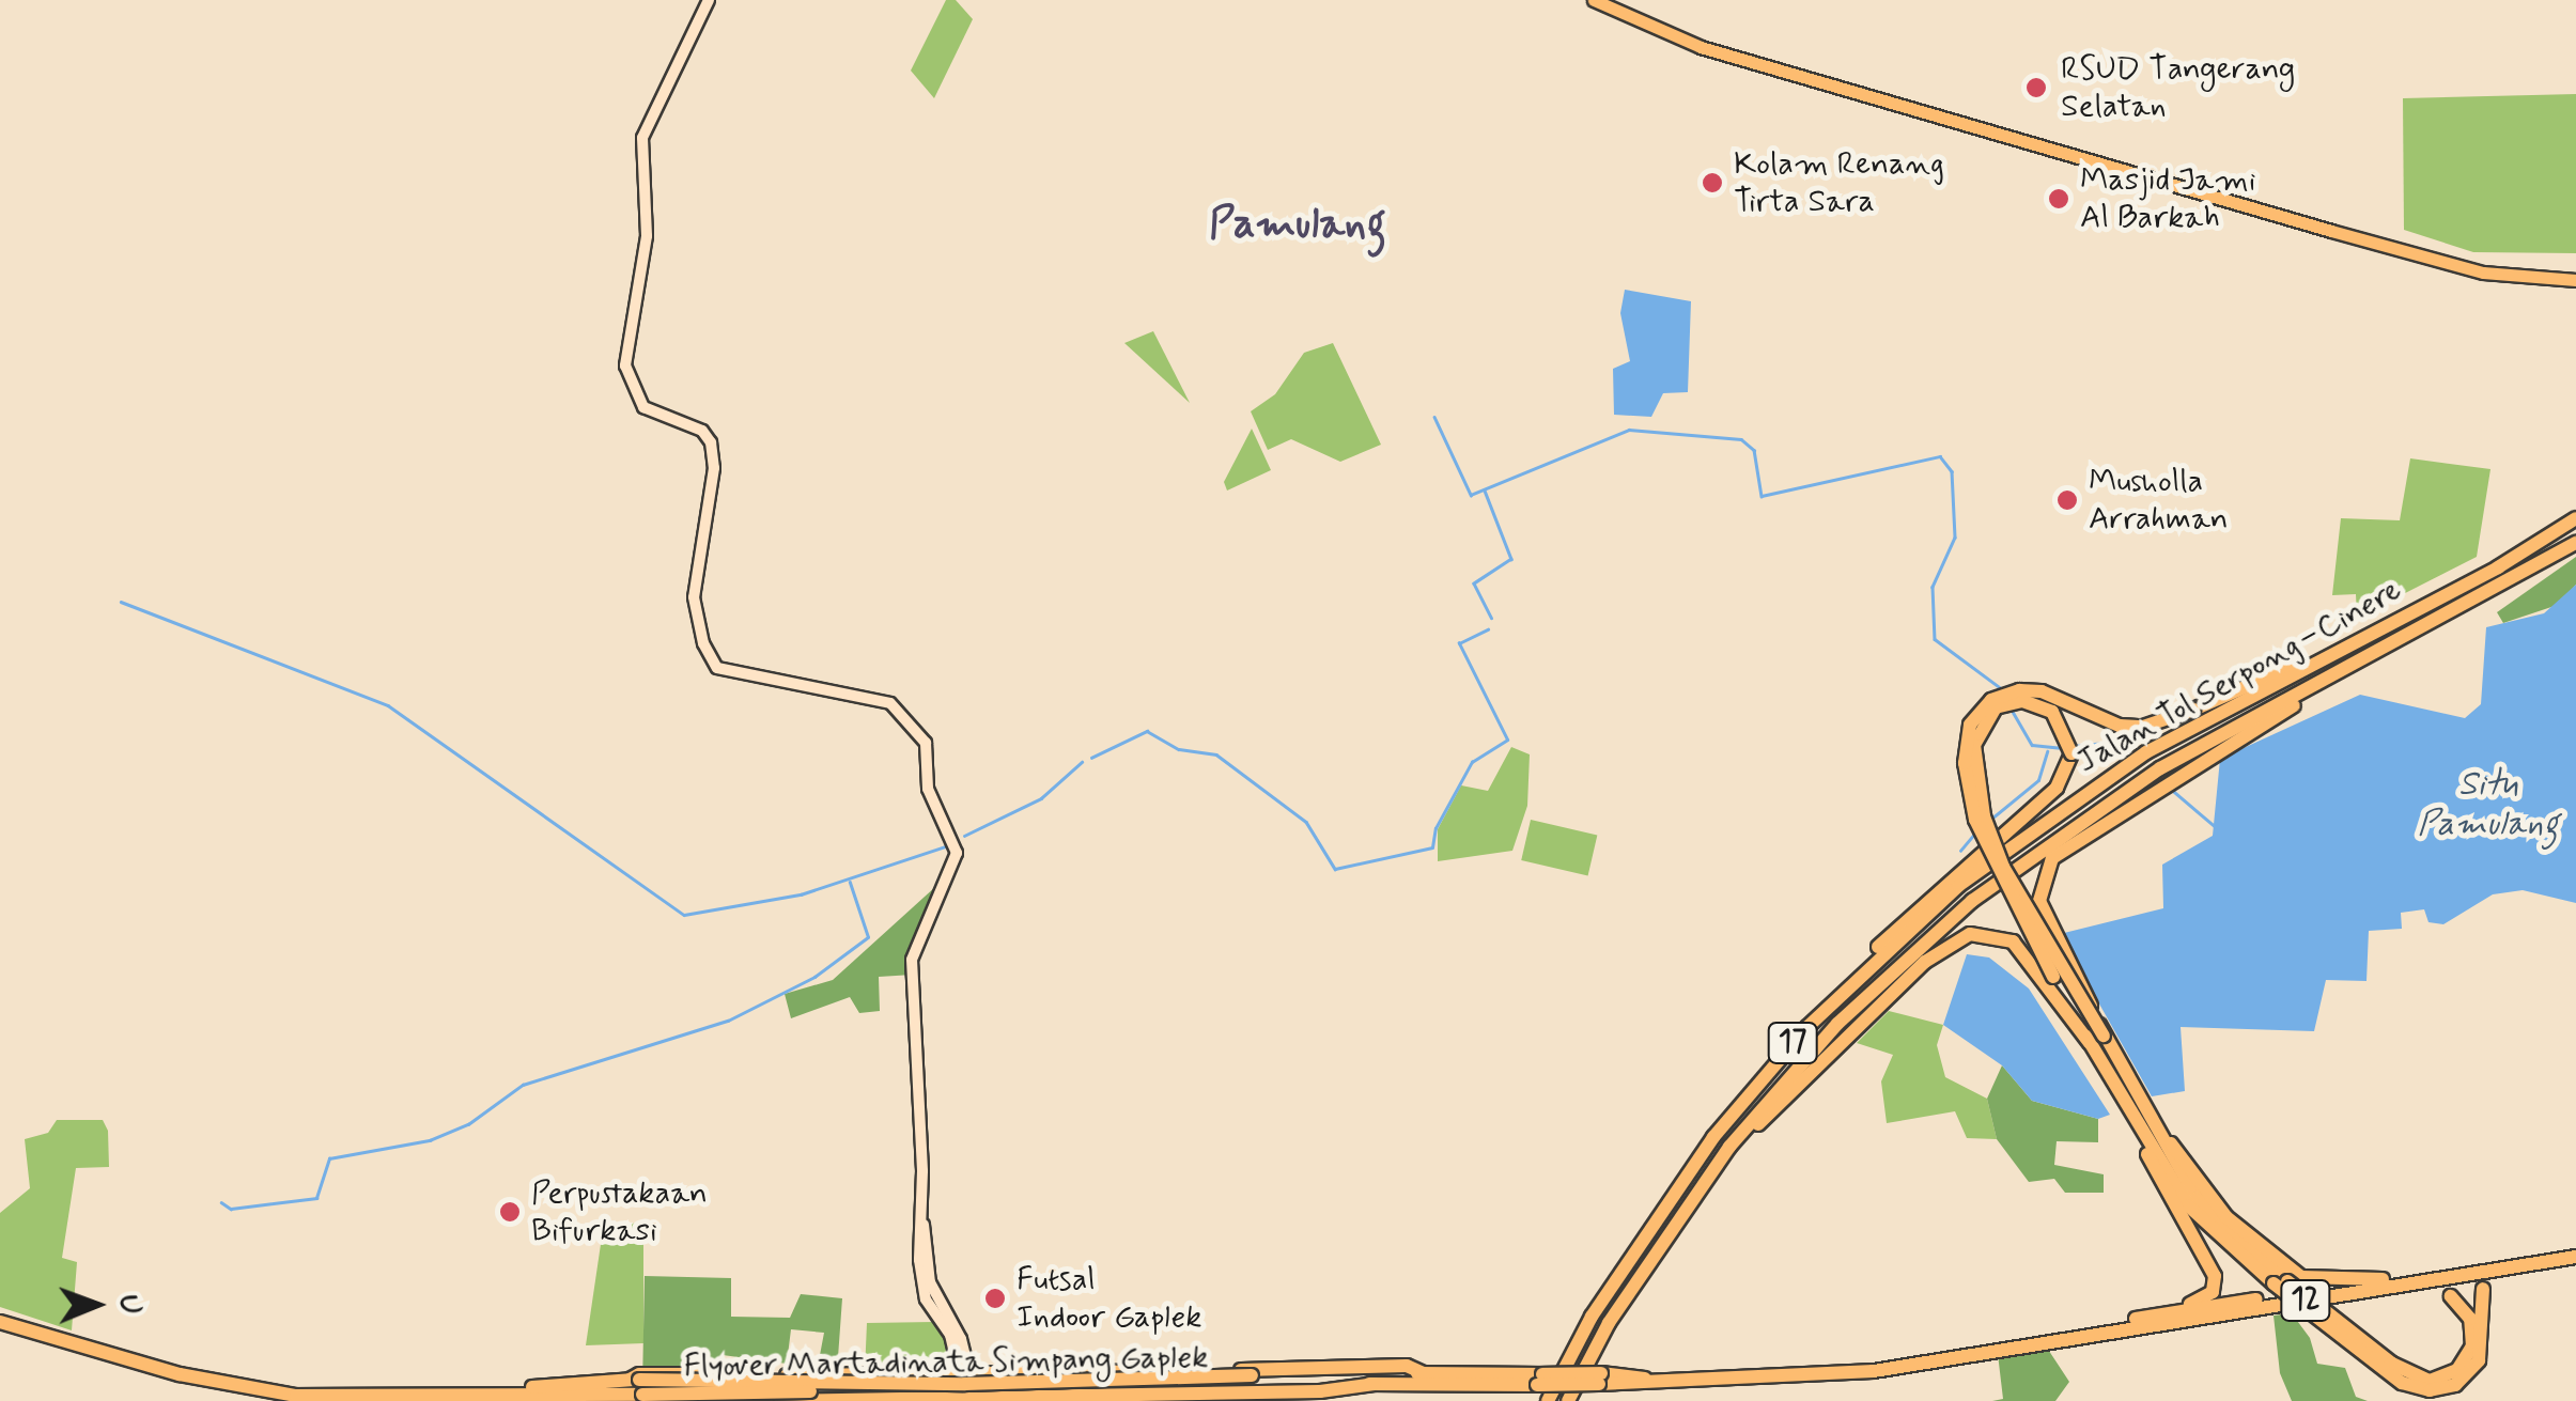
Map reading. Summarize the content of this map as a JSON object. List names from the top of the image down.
{
  "streets": {
    "highway": [
      "Jalan Tol Serpong–Cinere",
      "17",
      "12",
      "Flyover Martadinata Simpang Gaplek"
    ]
  },
  "crossings": [
    ["12", "Flyover Martadinata Simpang Gaplek"]
  ],
  "districts": ["Pamulang"],
  "water": ["Situ Pamulang"],
  "places": [
    "RSUD Tangerang Selatan",
    "Kolam Renang Tirta Sara",
    "Masjid Jami Al Barkah",
    "Musholla Arrahman",
    "Perpustakaan Bifurkasi",
    "Futsal Indoor Gaplek"
  ],
  "north": "right"
}
